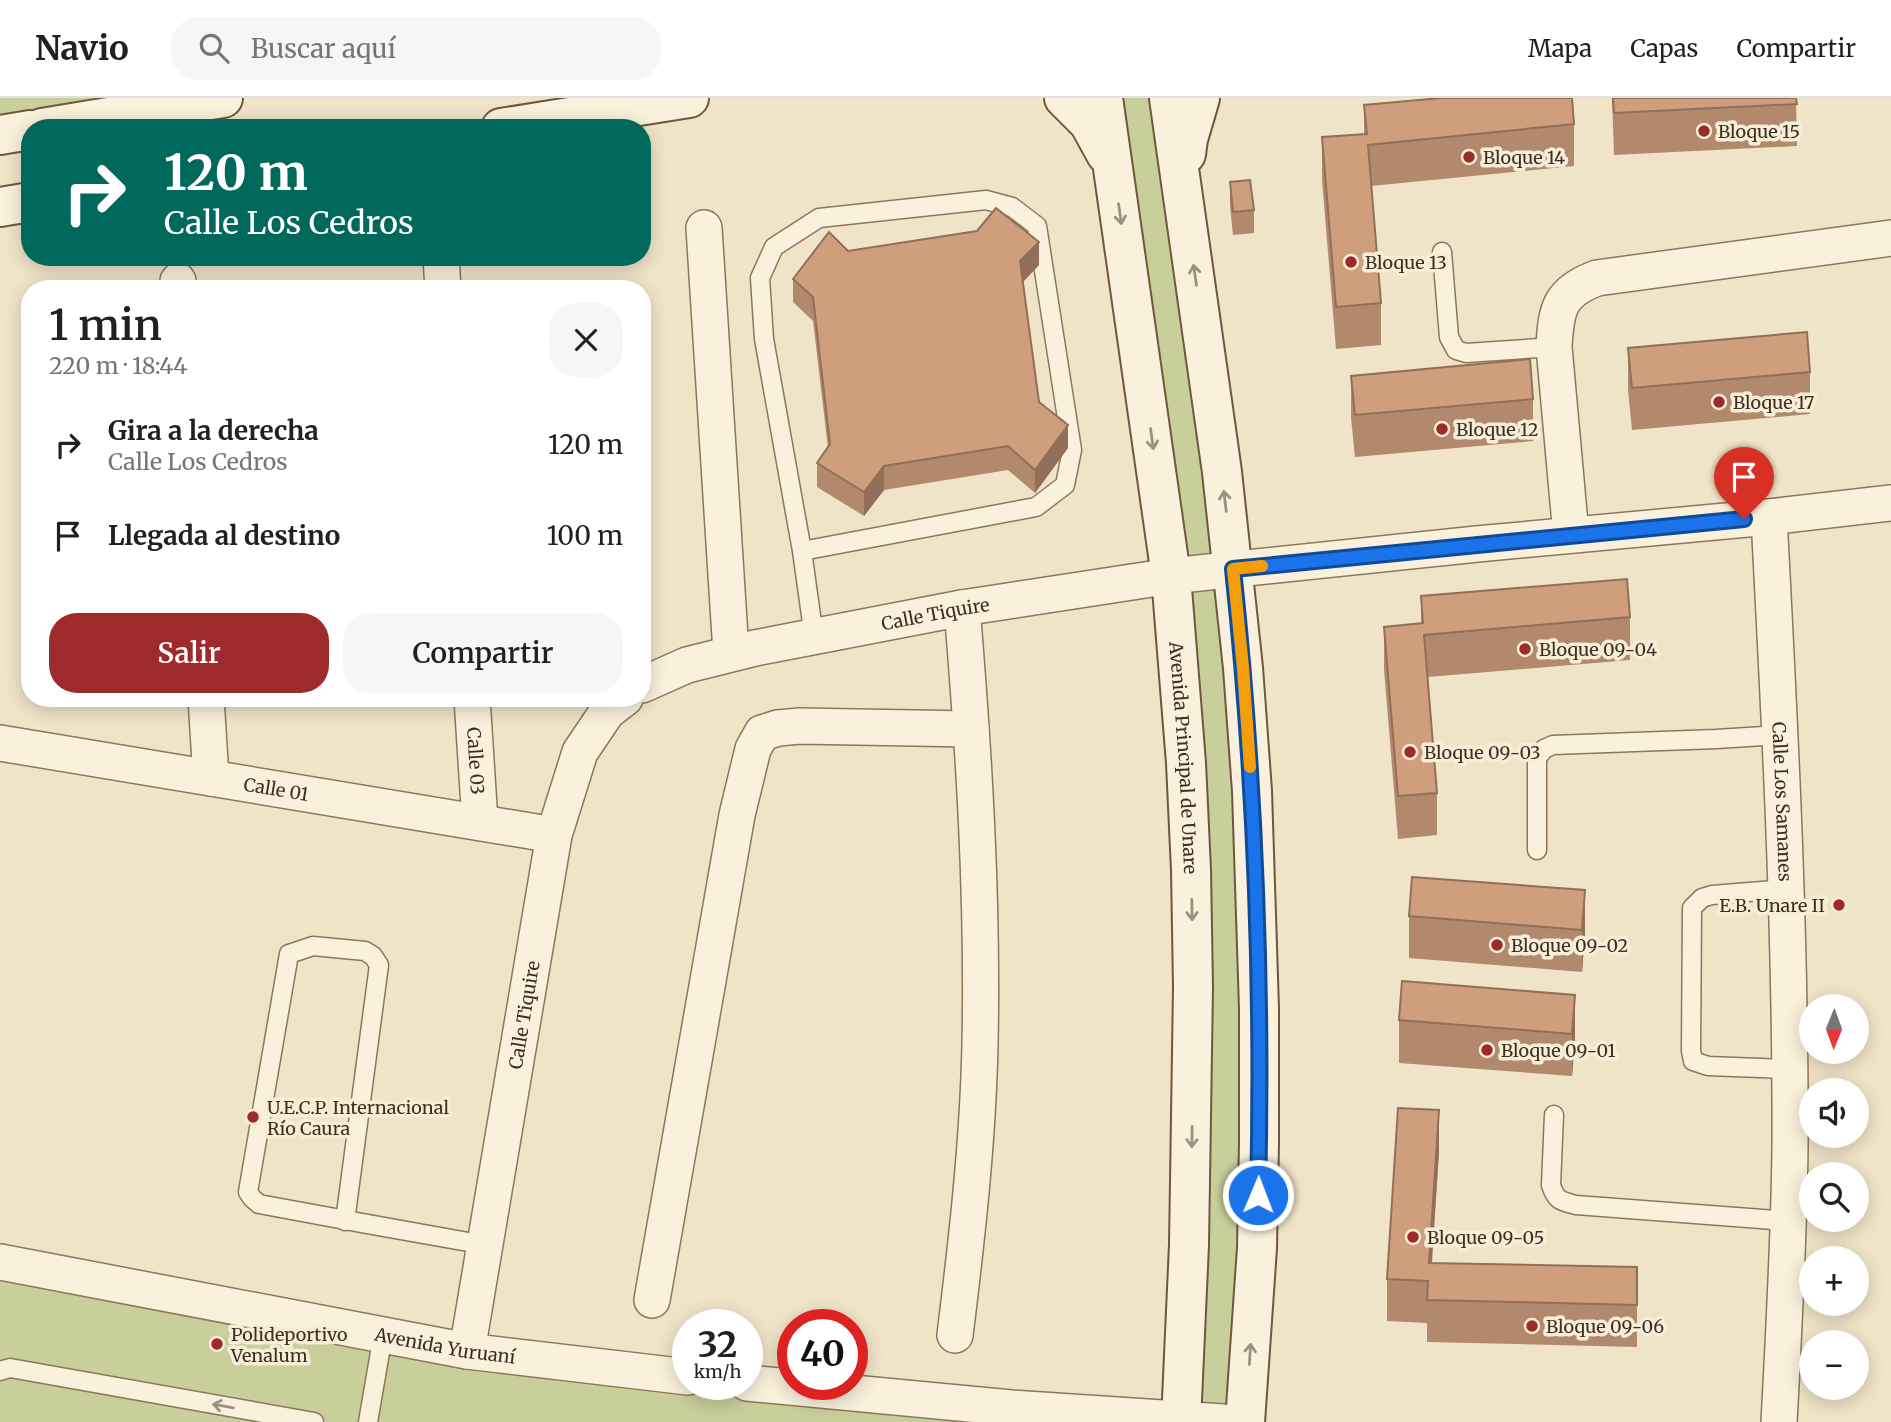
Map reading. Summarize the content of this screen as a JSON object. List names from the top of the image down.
{
  "streets": {
    "street": [
      "Calle Tiquire",
      "Avenida Principal de Unare",
      "Calle 03",
      "Calle 01",
      "Calle Los Samanes",
      "Avenida Yuruaní"
    ]
  },
  "crossings": [
    ["Calle Tiquire", "Avenida Principal de Unare"],
    ["Calle Tiquire", "Calle 01"],
    ["Calle Tiquire", "Calle Los Samanes"],
    ["Calle Tiquire", "Avenida Yuruaní"],
    ["Calle 03", "Calle 01"]
  ],
  "places": [
    "Bloque 15",
    "Bloque 14",
    "Bloque 13",
    "Bloque 17",
    "Bloque 12",
    "Bloque 09-04",
    "Bloque 09-03",
    "E.B. Unare II",
    "Bloque 09-02",
    "Bloque 09-01",
    "U.E.C.P. Internacional Río Caura",
    "Bloque 09-05",
    "Bloque 09-06",
    "Polideportivo Venalum"
  ],
  "north": "bottom",
  "page": {
    "header": "Navio",
    "search": "Buscar aquí",
    "nav": ["Mapa", "Capas", "Compartir"],
    "turn": ["120 m", "Calle Los Cedros"],
    "heading": ["1 min", "220 m · 18:44"],
    "list": [
      {
        "name": "Gira a la derecha",
        "note": "Calle Los Cedros",
        "value": "120 m"
      },
      {
        "name": "Llegada al destino",
        "value": "100 m"
      }
    ],
    "buttons": ["Salir", "Compartir"],
    "map_buttons": ["+", "−"],
    "speed": "32 km/h",
    "limit": "40"
  }
}
